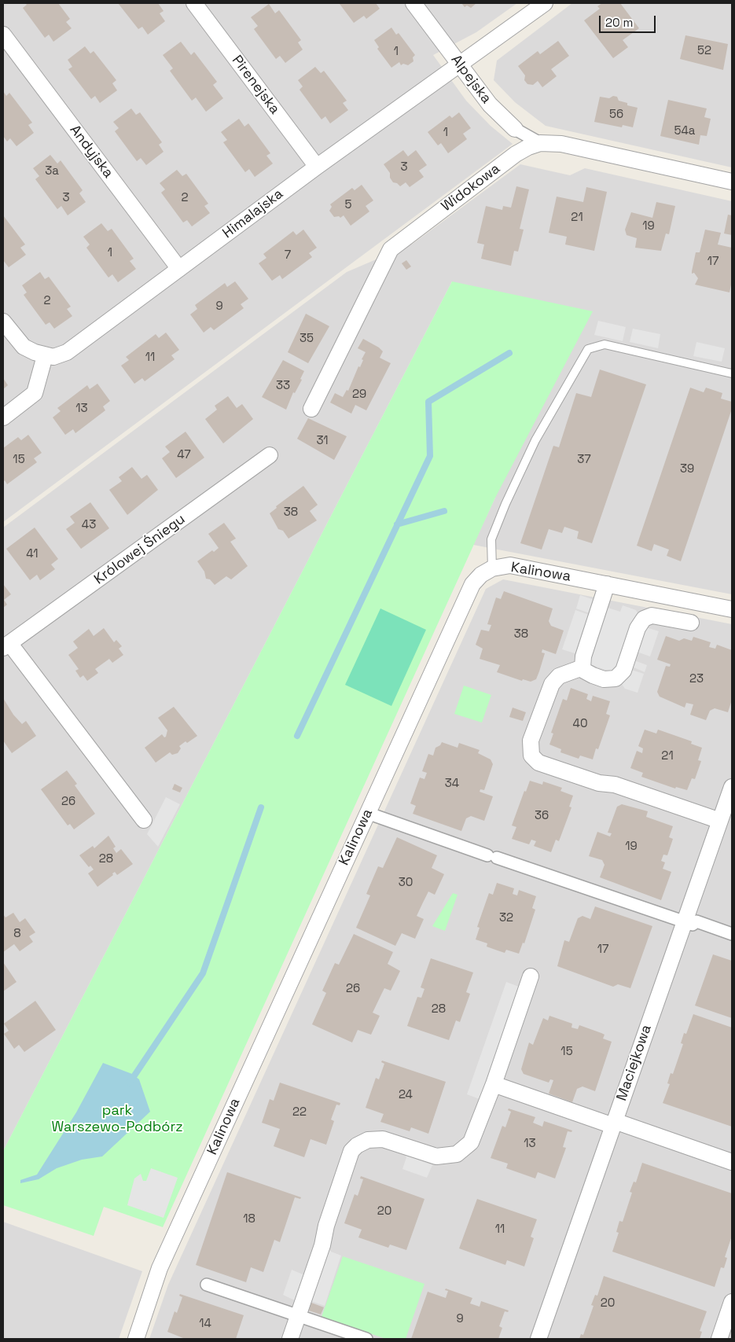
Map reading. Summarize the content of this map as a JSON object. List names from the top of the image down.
{
  "streets": {
    "street": [
      "Alpejska",
      "Pirenejska",
      "Andyjska",
      "Widokowa",
      "Himalajska",
      "Królowej Śniegu",
      "Kalinowa",
      "Maciejkowa"
    ]
  },
  "crossings": [
    ["Alpejska", "Widokowa"],
    ["Alpejska", "Himalajska"],
    ["Pirenejska", "Himalajska"],
    ["Andyjska", "Himalajska"]
  ],
  "parks": ["park Warszewo-Podbórz"],
  "house_numbers": [
    "52",
    "1",
    "56",
    "54a",
    "1",
    "3",
    "3a",
    "3",
    "2",
    "5",
    "21",
    "19",
    "1",
    "7",
    "17",
    "2",
    "9",
    "35",
    "11",
    "33",
    "29",
    "13",
    "31",
    "47",
    "15",
    "37",
    "39",
    "38",
    "43",
    "41",
    "38",
    "23",
    "40",
    "21",
    "34",
    "26",
    "36",
    "19",
    "28",
    "30",
    "32",
    "8",
    "17",
    "26",
    "28",
    "15",
    "24",
    "22",
    "13",
    "20",
    "18",
    "11",
    "20",
    "9",
    "14"
  ],
  "scale_bar": "20 m"
}
